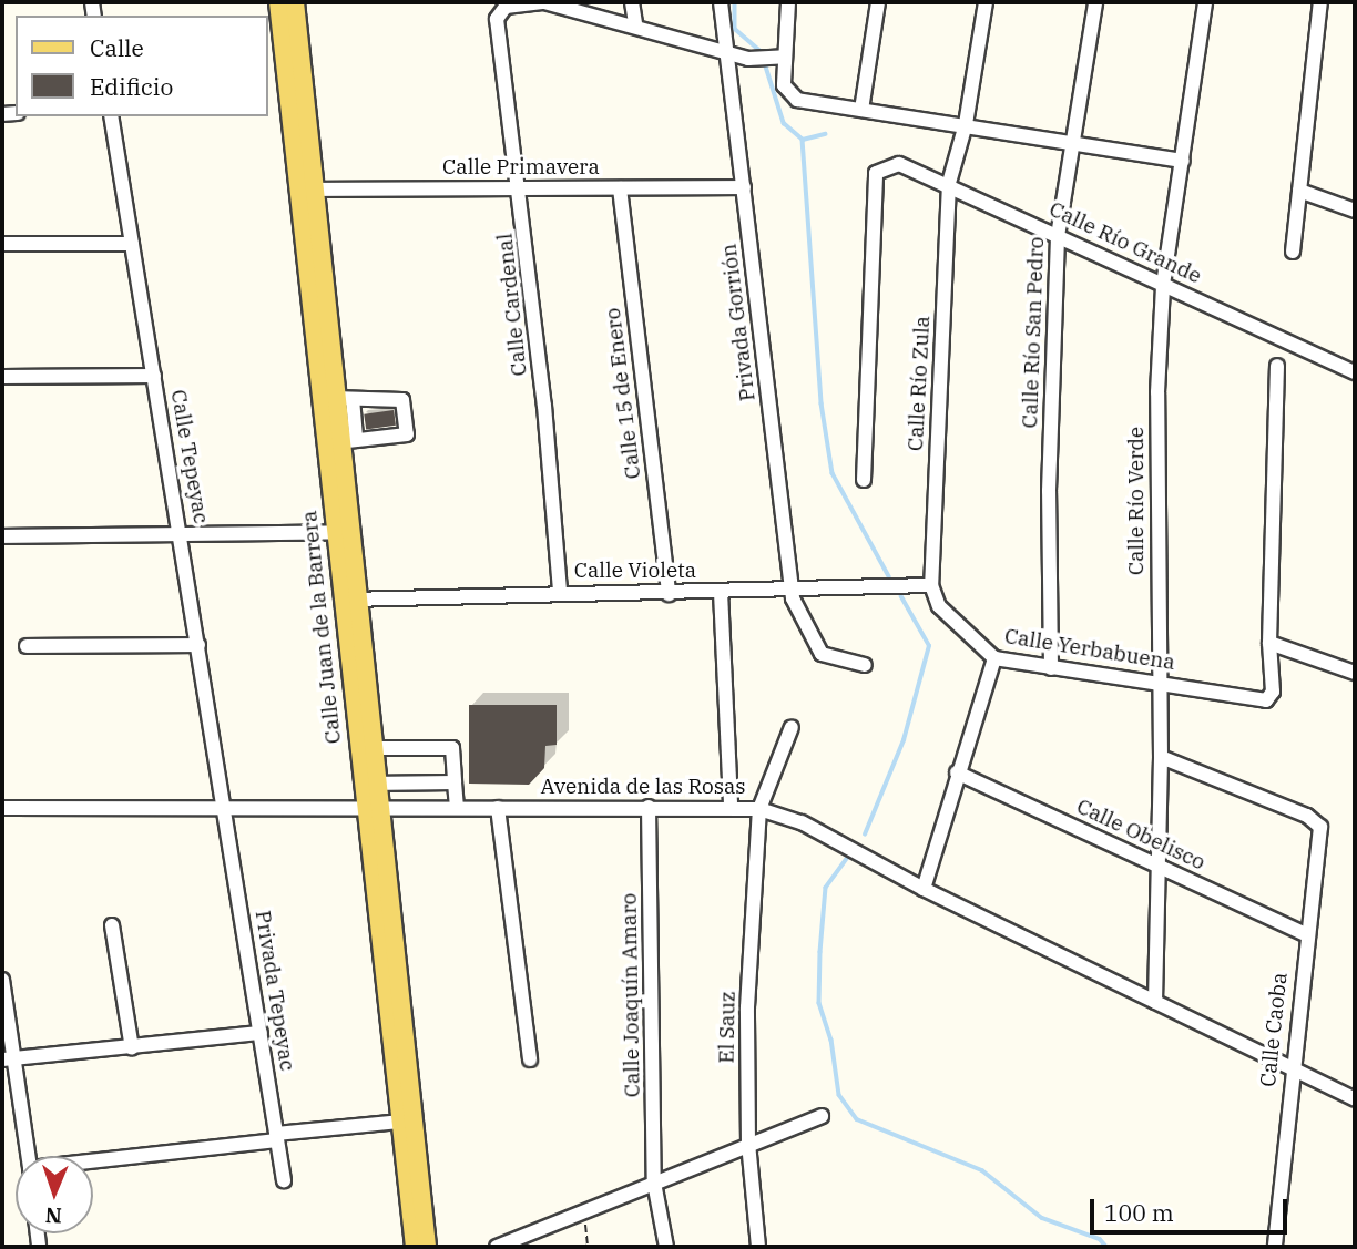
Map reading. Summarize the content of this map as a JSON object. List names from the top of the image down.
{
  "streets": {
    "main road": ["Calle Juan de la Barrera"],
    "street": [
      "Calle Primavera",
      "Calle Río Grande",
      "Calle Cardenal",
      "Privada Gorrión",
      "Calle Río San Pedro",
      "Calle Río Zula",
      "Calle 15 de Enero",
      "Calle Tepeyac",
      "Calle Río Verde",
      "Calle Violeta",
      "Calle Yerbabuena",
      "Avenida de las Rosas",
      "Calle Obelisco",
      "Privada Tepeyac",
      "Calle Joaquín Amaro",
      "El Sauz",
      "Calle Caoba"
    ]
  },
  "crossings": [
    ["Calle Primavera", "Calle Cardenal"],
    ["Calle Primavera", "Privada Gorrión"],
    ["Calle Primavera", "Calle 15 de Enero"],
    ["Calle Primavera", "Calle Juan de la Barrera"],
    ["Calle Río Grande", "Calle Río San Pedro"],
    ["Calle Río Grande", "Calle Río Zula"],
    ["Calle Río Grande", "Calle Río Verde"],
    ["Calle Cardenal", "Calle Violeta"],
    ["Privada Gorrión", "Calle Violeta"],
    ["Calle Río San Pedro", "Calle Yerbabuena"],
    ["Calle Río Zula", "Calle Violeta"],
    ["Calle Río Zula", "Calle Yerbabuena"],
    ["Calle 15 de Enero", "Calle Violeta"],
    ["Calle Tepeyac", "Avenida de las Rosas"],
    ["Calle Tepeyac", "Privada Tepeyac"],
    ["Calle Río Verde", "Calle Yerbabuena"],
    ["Calle Río Verde", "Avenida de las Rosas"],
    ["Calle Río Verde", "Calle Obelisco"],
    ["Calle Río Verde", "Calle Caoba"],
    ["Calle Violeta", "Calle Juan de la Barrera"],
    ["Calle Violeta", "Calle Yerbabuena"],
    ["Calle Juan de la Barrera", "Avenida de las Rosas"],
    ["Avenida de las Rosas", "Privada Tepeyac"],
    ["Avenida de las Rosas", "Calle Joaquín Amaro"],
    ["Avenida de las Rosas", "El Sauz"],
    ["Avenida de las Rosas", "Calle Caoba"],
    ["Calle Obelisco", "Calle Caoba"]
  ],
  "legend": ["Calle", "Edificio"],
  "scale_bar": "100 m",
  "north": "bottom"
}
